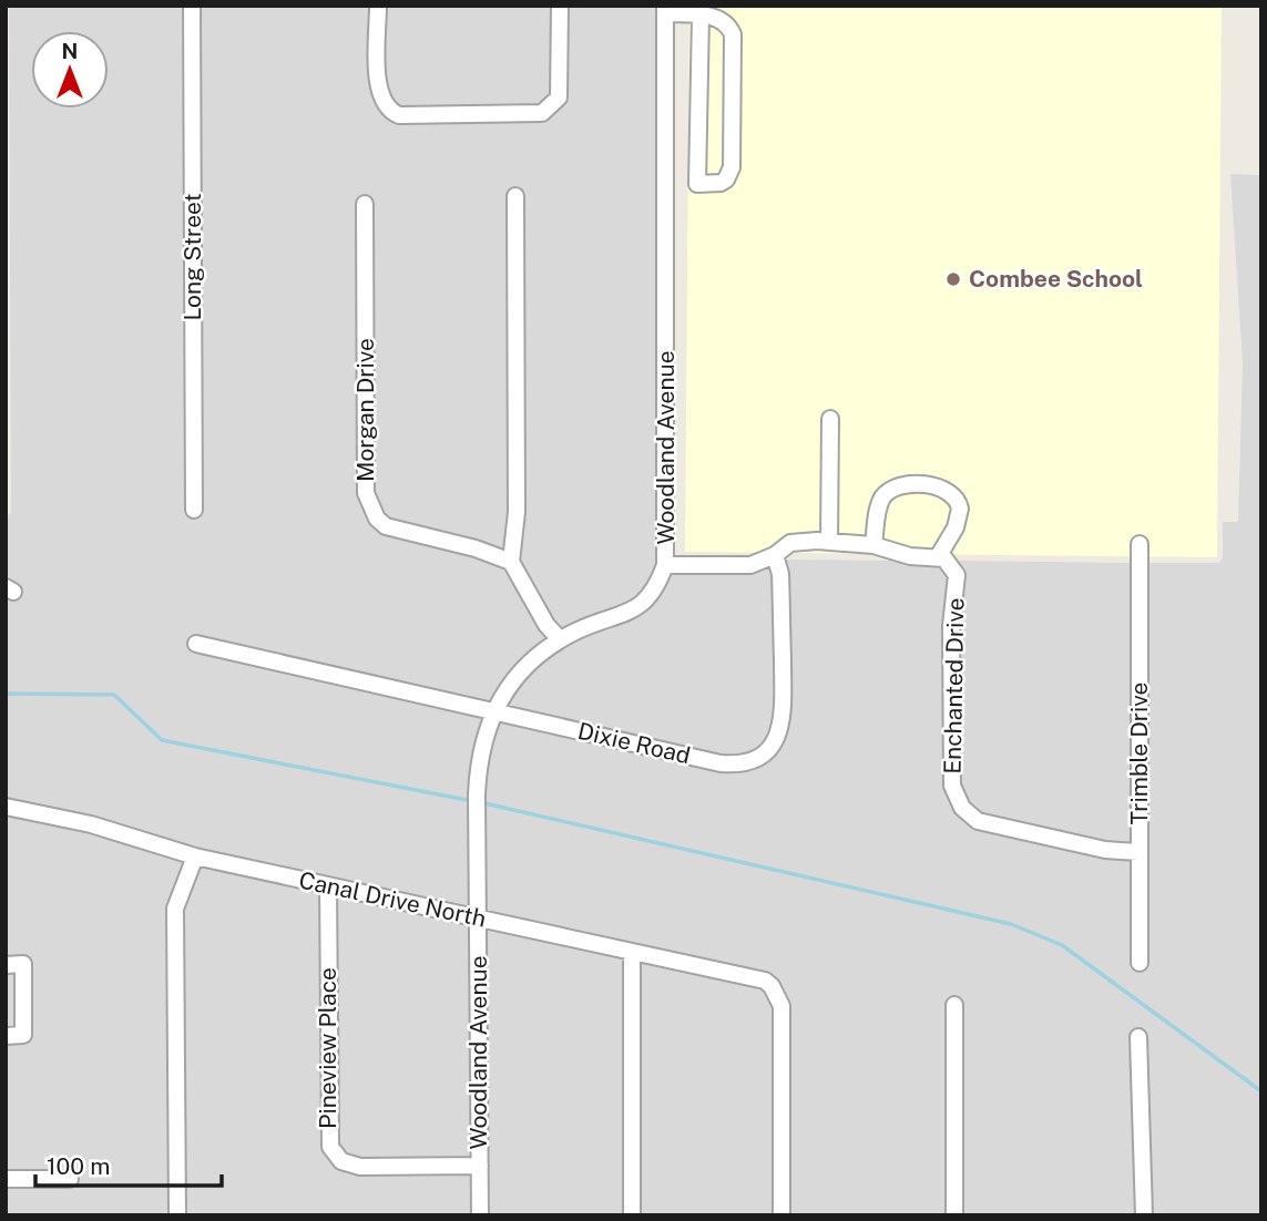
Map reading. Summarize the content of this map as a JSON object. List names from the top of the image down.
{
  "streets": {
    "street": [
      "Long Street",
      "Morgan Drive",
      "Woodland Avenue",
      "Enchanted Drive",
      "Dixie Road",
      "Trimble Drive",
      "Canal Drive North",
      "Pineview Place"
    ]
  },
  "crossings": [
    ["Woodland Avenue", "Dixie Road"],
    ["Woodland Avenue", "Canal Drive North"],
    ["Woodland Avenue", "Pineview Place"],
    ["Enchanted Drive", "Trimble Drive"],
    ["Canal Drive North", "Pineview Place"]
  ],
  "places": ["Combee School"],
  "scale_bar": "100 m",
  "north": "top"
}
